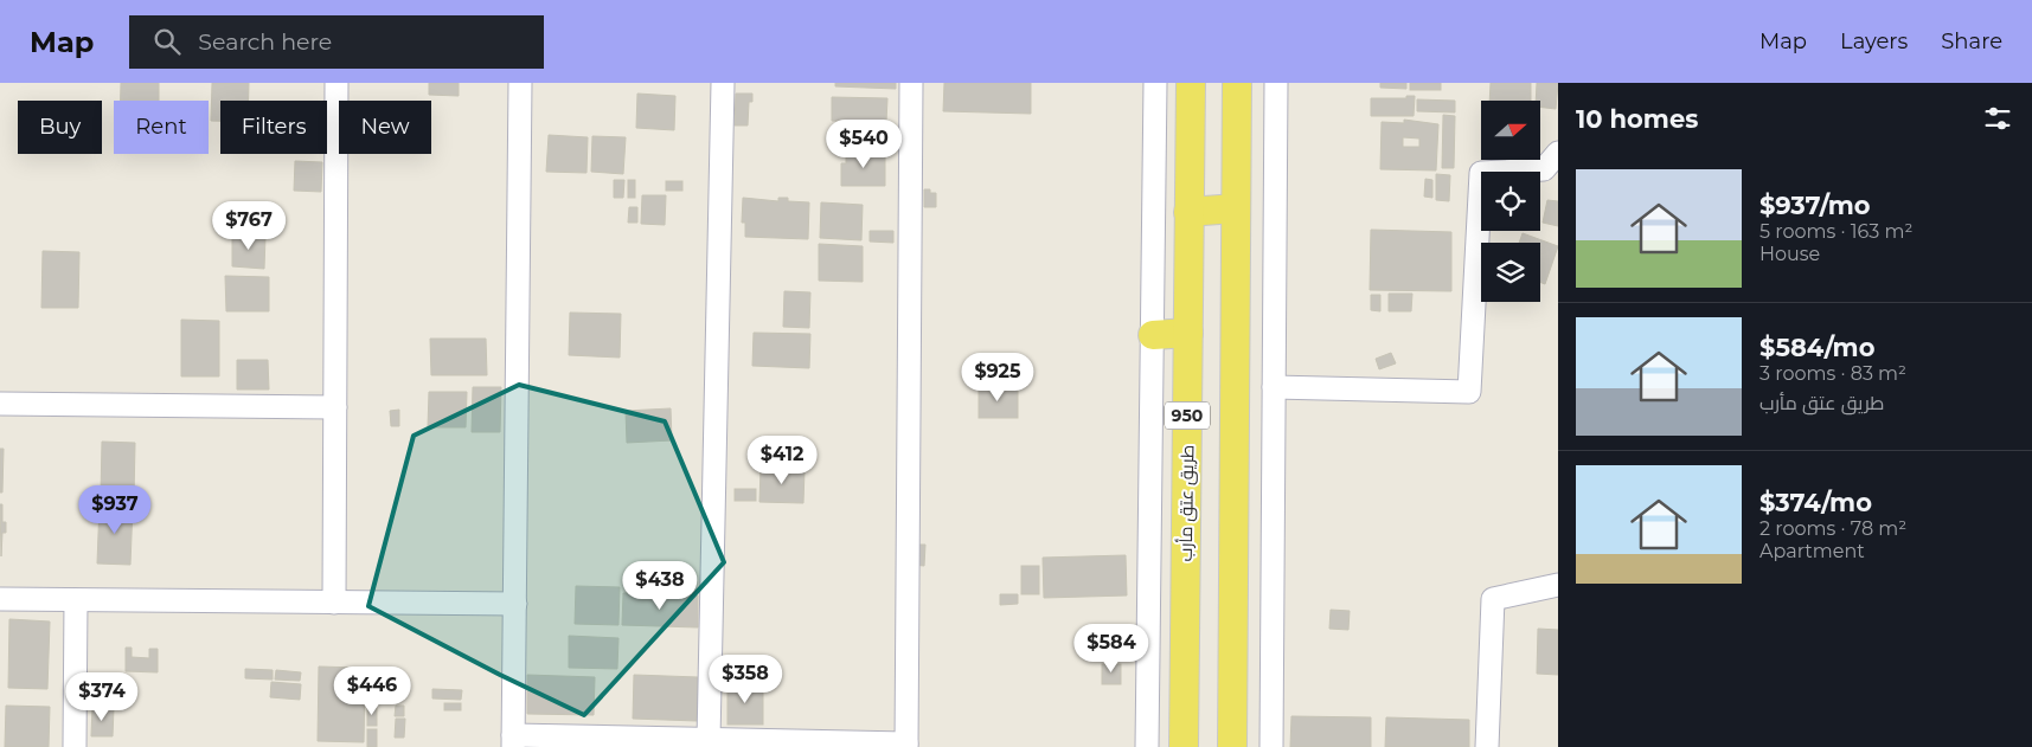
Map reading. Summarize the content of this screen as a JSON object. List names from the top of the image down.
{
  "streets": {
    "main road": ["950", "طريق عتق مأرب"]
  },
  "north": "right",
  "page": {
    "header": "Map",
    "search": "Search here",
    "nav": ["Map", "Layers", "Share"],
    "heading": "10 homes",
    "chip": [
      "Buy",
      "Rent",
      "Filters",
      "New"
    ],
    "price": [
      "$540",
      "$767",
      "$925",
      "$412",
      "$937",
      "$438",
      "$584",
      "$358",
      "$446",
      "$374"
    ],
    "list": [
      {
        "name": "$937/mo",
        "note": "5 rooms · 163 m² · House"
      },
      {
        "name": "$584/mo",
        "note": "3 rooms · 83 m² · طريق عتق مأرب"
      },
      {
        "name": "$374/mo",
        "note": "2 rooms · 78 m² · Apartment"
      }
    ]
  }
}
